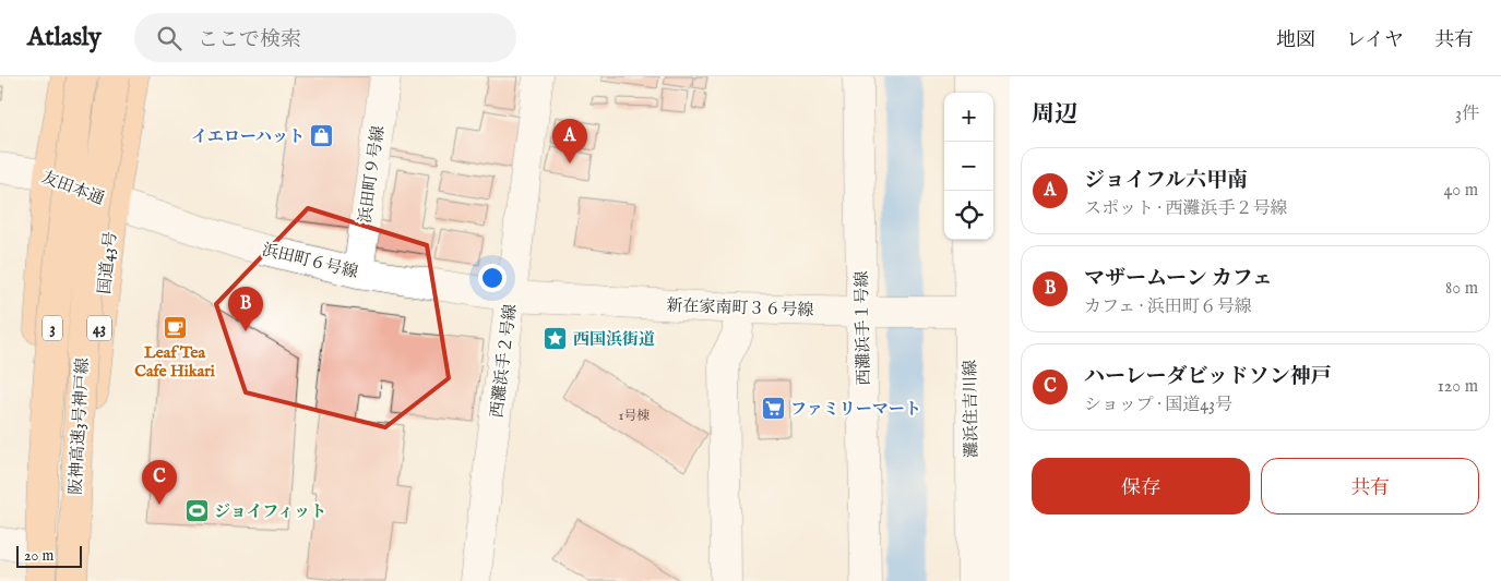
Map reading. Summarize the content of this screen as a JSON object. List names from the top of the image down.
{
  "streets": {
    "highway": [
      "国道43号",
      "3",
      "43",
      "阪神高速3号神戸線"
    ],
    "street": [
      "浜田町９号線",
      "友田本通",
      "浜田町６号線",
      "新在家南町３６号線",
      "西灘浜手１号線",
      "西灘浜手２号線",
      "灘浜住吉川線"
    ]
  },
  "crossings": [
    ["浜田町９号線", "浜田町６号線"],
    ["友田本通", "浜田町６号線"],
    ["友田本通", "国道43号"],
    ["浜田町６号線", "国道43号"],
    ["浜田町６号線", "新在家南町３６号線"],
    ["浜田町６号線", "西灘浜手２号線"],
    ["新在家南町３６号線", "西灘浜手１号線"],
    ["新在家南町３６号線", "西灘浜手２号線"],
    ["新在家南町３６号線", "灘浜住吉川線"]
  ],
  "places": {
    "shop": ["イエローハット"],
    "cafe": ["Leaf Tea Cafe Hikari"],
    "place": ["西国浜街道"],
    "supermarket": ["ファミリーマート"],
    "sports": ["ジョイフィット"]
  },
  "house_numbers": ["1号棟"],
  "scale_bar": "20 m",
  "page": {
    "header": "Atlasly",
    "search": "ここで検索",
    "nav": ["地図", "レイヤ", "共有"],
    "heading": ["周辺", "3件"],
    "map_buttons": ["+", "−"],
    "pins": ["A", "B", "C"],
    "list": [
      {
        "mark": "A",
        "name": "ジョイフル六甲南",
        "note": "スポット · 西灘浜手２号線",
        "value": "40 m"
      },
      {
        "mark": "B",
        "name": "マザームーン カフェ",
        "note": "カフェ · 浜田町６号線",
        "value": "80 m"
      },
      {
        "mark": "C",
        "name": "ハーレーダビッドソン神戸",
        "note": "ショップ · 国道43号",
        "value": "120 m"
      }
    ],
    "buttons": ["保存", "共有"],
    "scale": "20 m"
  }
}
